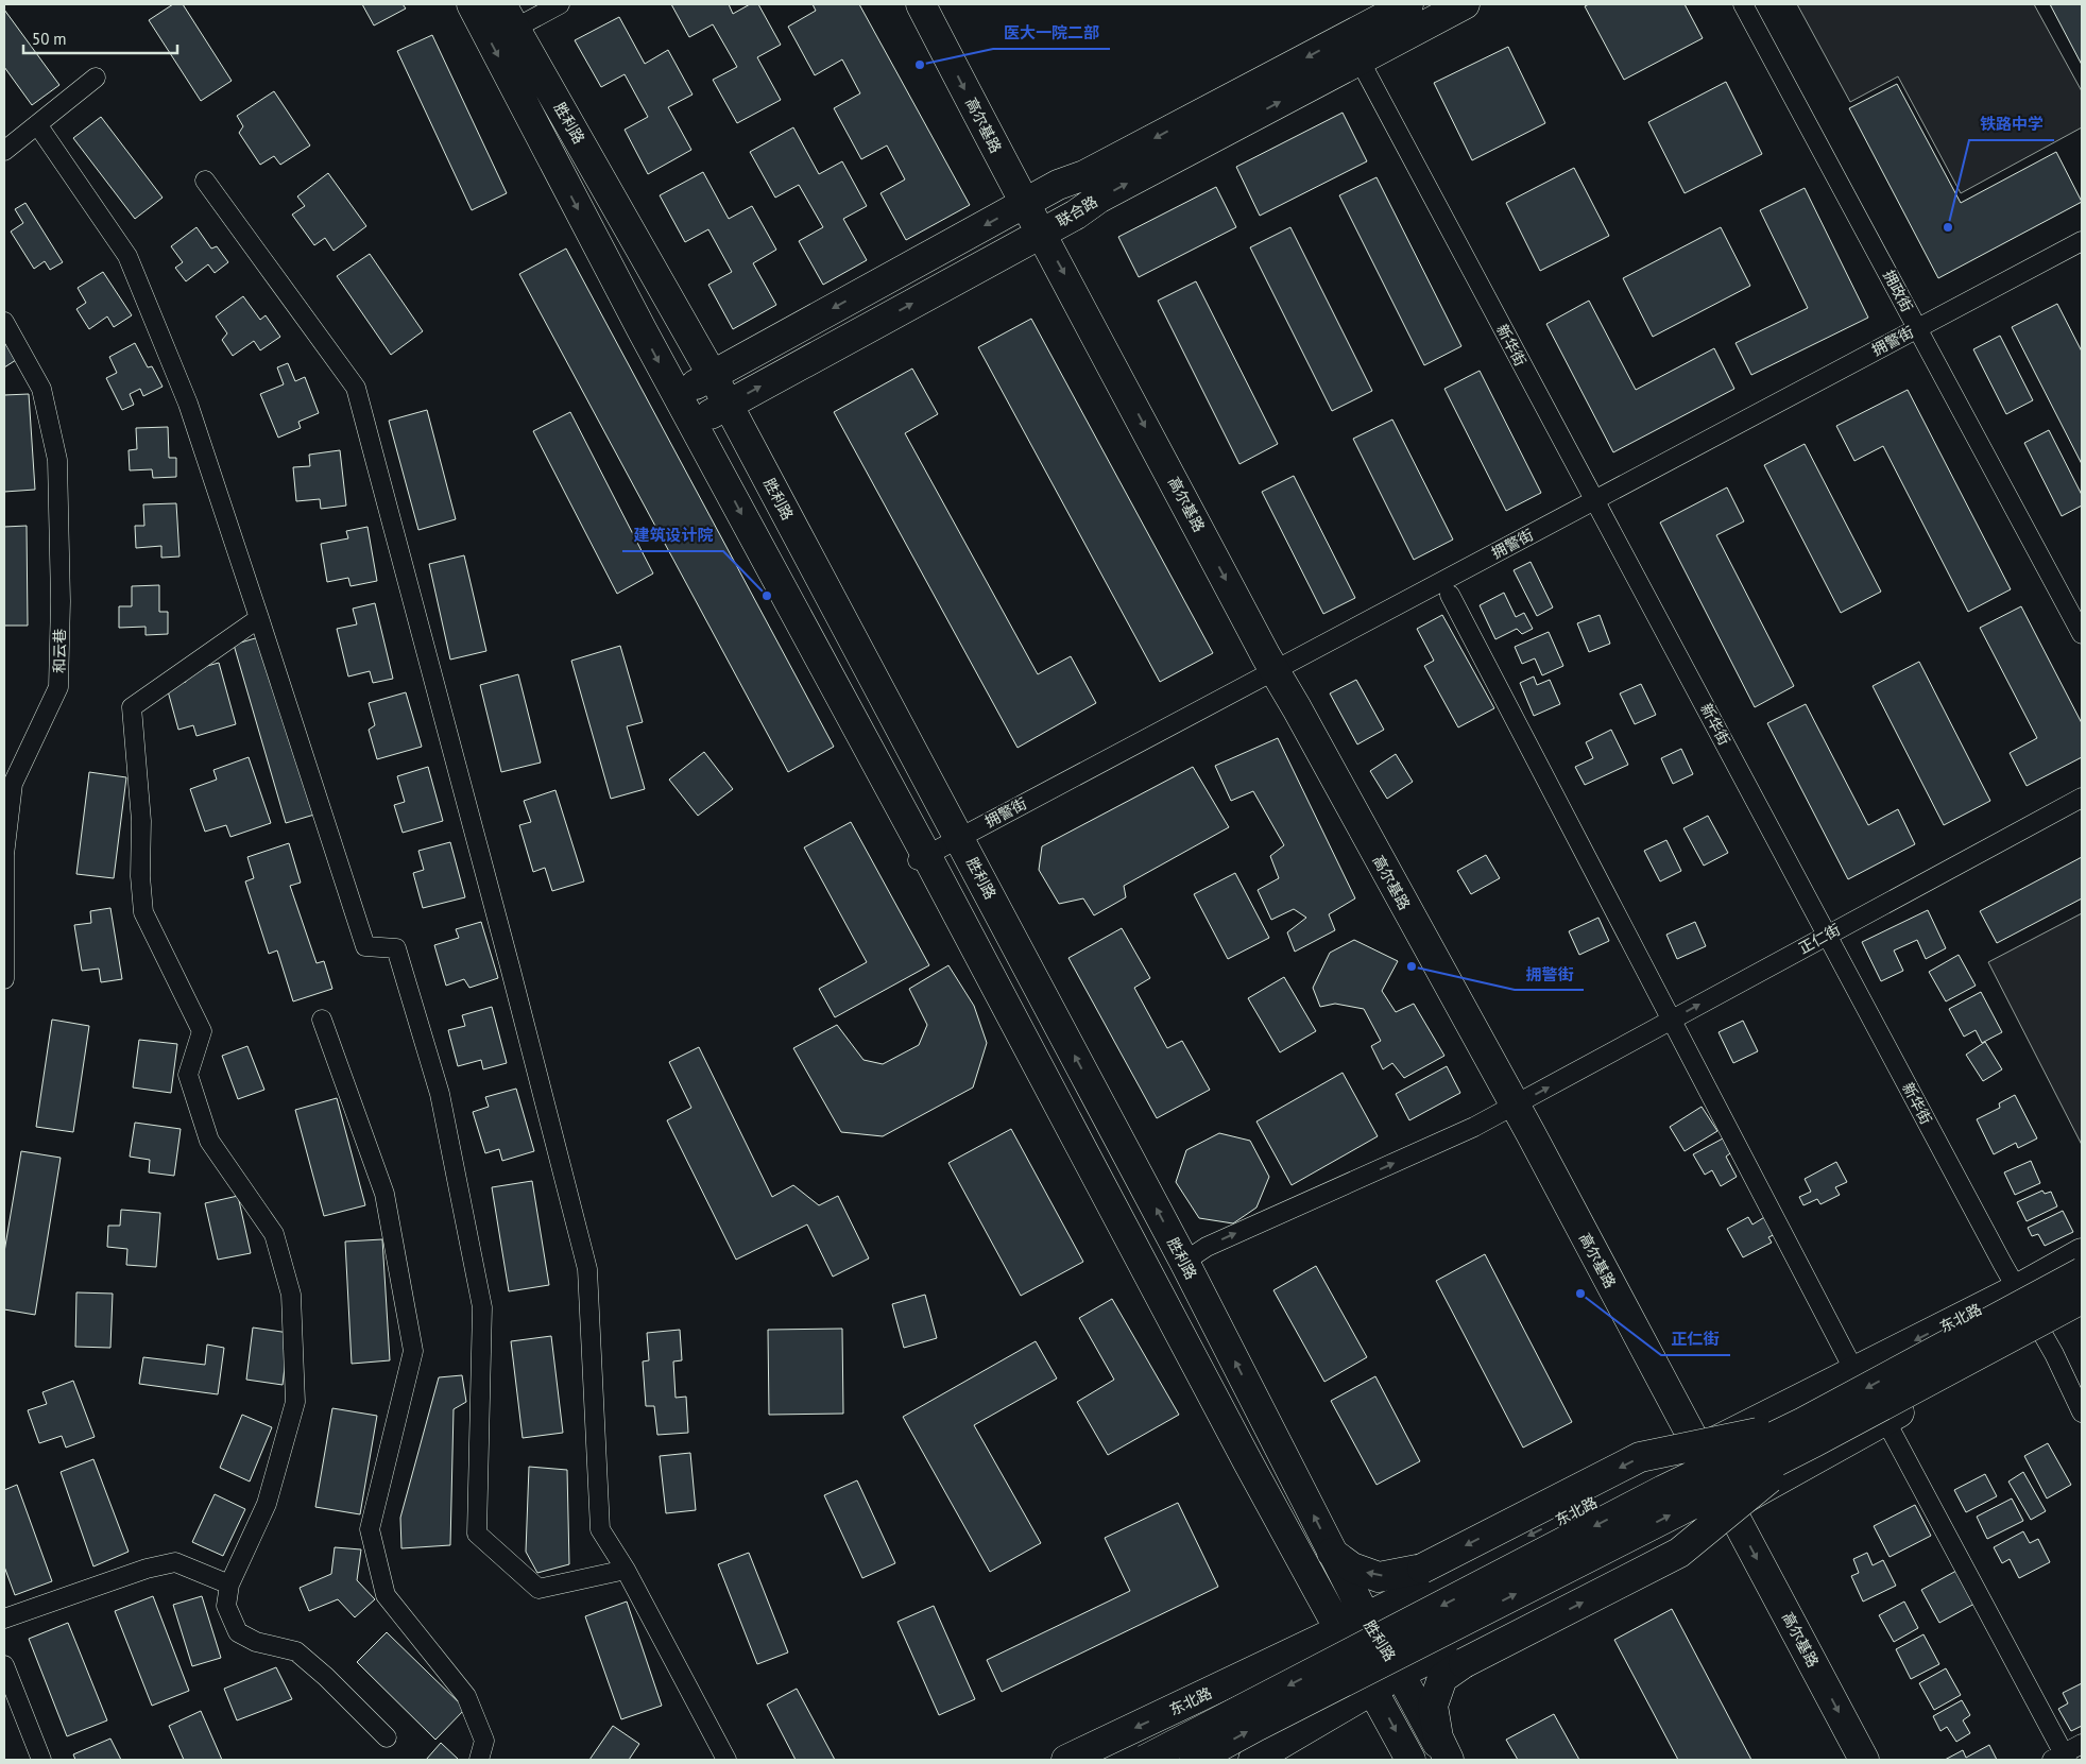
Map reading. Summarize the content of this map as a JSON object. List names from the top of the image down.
{
  "streets": {
    "main road": [
      "胜利路",
      "高尔基路",
      "联合路",
      "东北路"
    ],
    "street": [
      "拥政街",
      "拥警街",
      "新华街",
      "和云巷",
      "正仁街"
    ]
  },
  "crossings": [
    ["胜利路", "联合路"],
    ["胜利路", "拥警街"],
    ["胜利路", "正仁街"],
    ["胜利路", "东北路"],
    ["高尔基路", "联合路"],
    ["高尔基路", "拥警街"],
    ["高尔基路", "正仁街"],
    ["高尔基路", "东北路"],
    ["联合路", "新华街"],
    ["拥政街", "拥警街"],
    ["拥警街", "新华街"],
    ["新华街", "正仁街"],
    ["新华街", "东北路"]
  ],
  "one_way": ["高尔基路", "正仁街"],
  "places": [
    "医大一院二部",
    "铁路中学",
    "建筑设计院",
    "拥警街",
    "正仁街"
  ],
  "scale_bar": "50 m"
}
